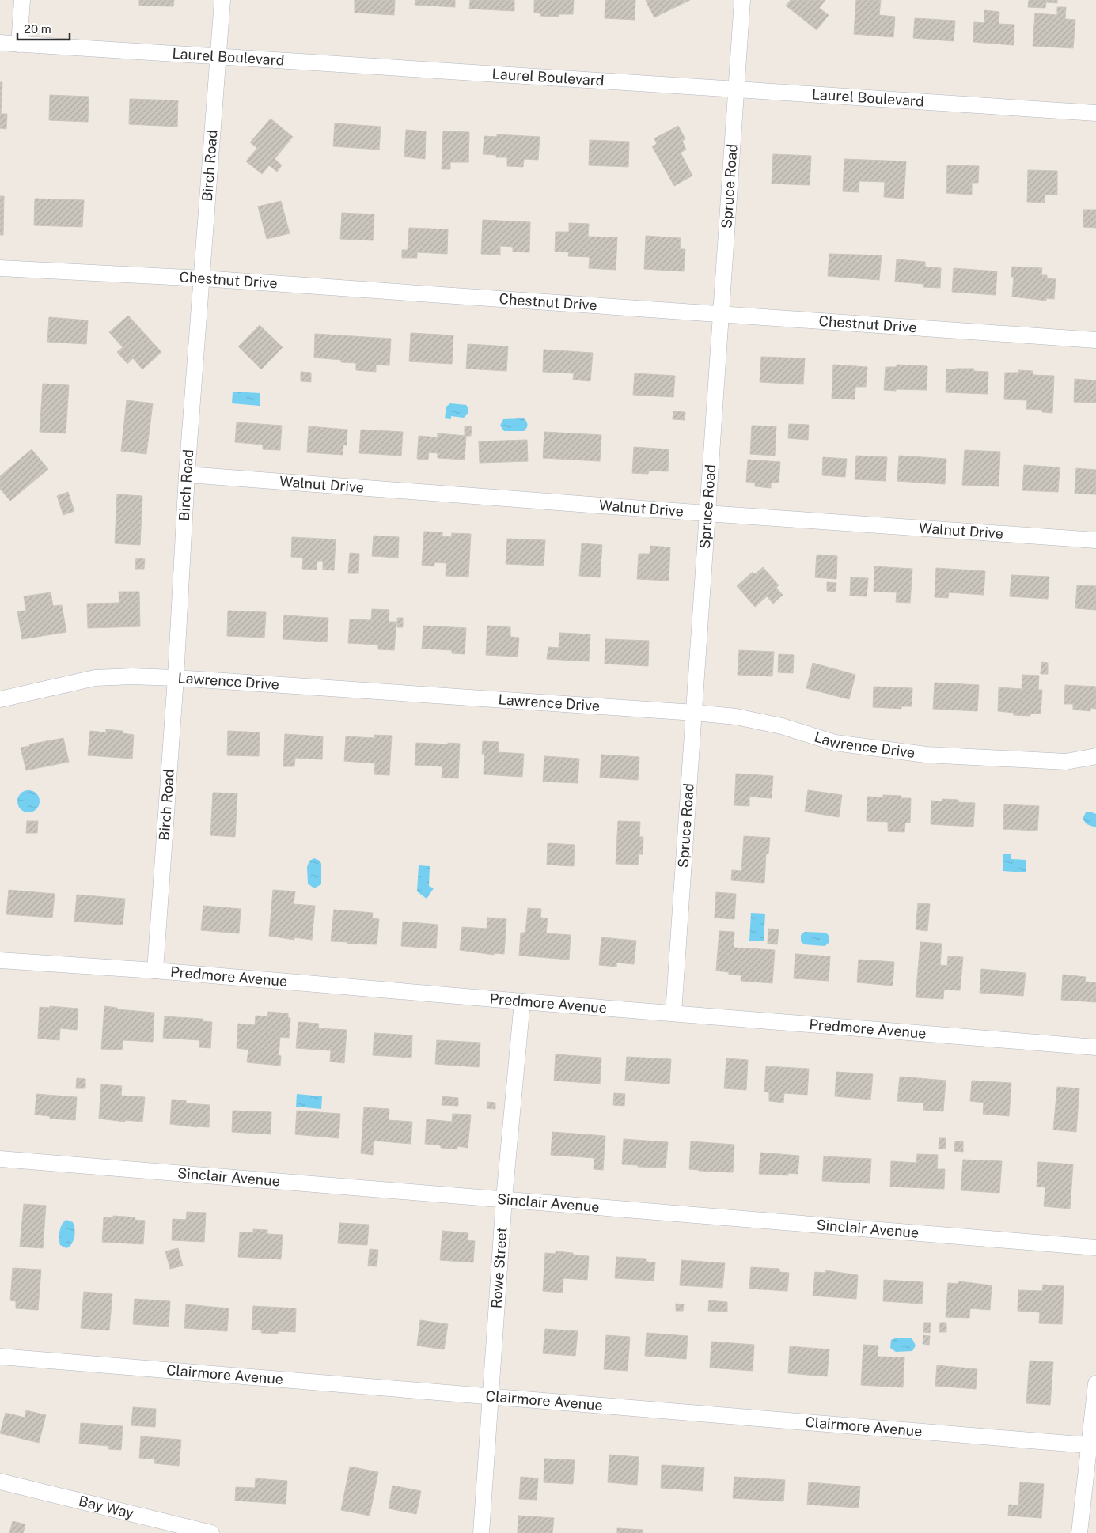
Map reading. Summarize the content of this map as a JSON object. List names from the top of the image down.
{
  "streets": {
    "street": [
      "Laurel Boulevard",
      "Birch Road",
      "Spruce Road",
      "Chestnut Drive",
      "Walnut Drive",
      "Lawrence Drive",
      "Predmore Avenue",
      "Sinclair Avenue",
      "Rowe Street",
      "Clairmore Avenue",
      "Bay Way"
    ]
  },
  "crossings": [
    ["Laurel Boulevard", "Birch Road"],
    ["Laurel Boulevard", "Spruce Road"],
    ["Birch Road", "Chestnut Drive"],
    ["Birch Road", "Walnut Drive"],
    ["Birch Road", "Lawrence Drive"],
    ["Birch Road", "Predmore Avenue"],
    ["Spruce Road", "Chestnut Drive"],
    ["Spruce Road", "Walnut Drive"],
    ["Spruce Road", "Lawrence Drive"],
    ["Spruce Road", "Predmore Avenue"],
    ["Predmore Avenue", "Rowe Street"],
    ["Sinclair Avenue", "Rowe Street"],
    ["Rowe Street", "Clairmore Avenue"]
  ],
  "scale_bar": "20 m"
}
